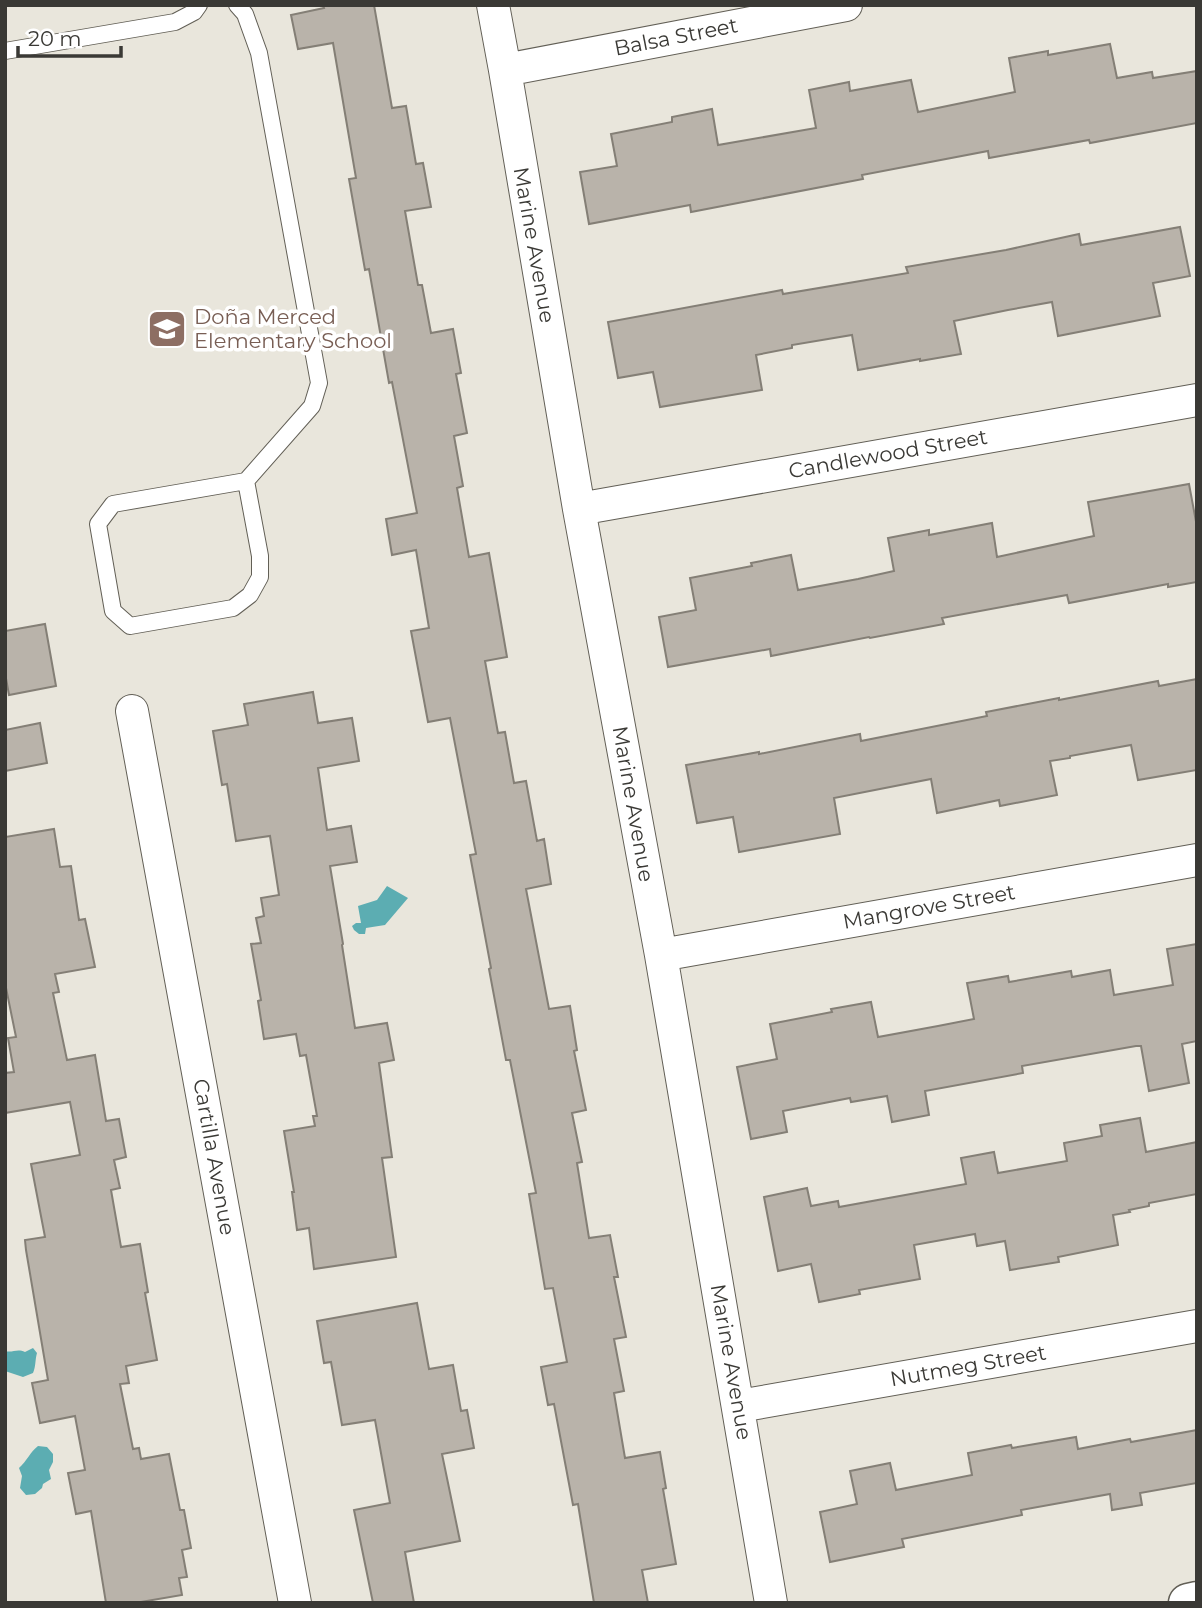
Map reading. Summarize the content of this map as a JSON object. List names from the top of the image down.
{
  "streets": {
    "street": [
      "Balsa Street",
      "Marine Avenue",
      "Candlewood Street",
      "Mangrove Street",
      "Cartilla Avenue",
      "Nutmeg Street"
    ]
  },
  "crossings": [
    ["Balsa Street", "Marine Avenue"],
    ["Marine Avenue", "Candlewood Street"],
    ["Marine Avenue", "Mangrove Street"],
    ["Marine Avenue", "Nutmeg Street"]
  ],
  "places": {
    "school or university": ["Doña Merced Elementary School"]
  },
  "scale_bar": "20 m"
}
